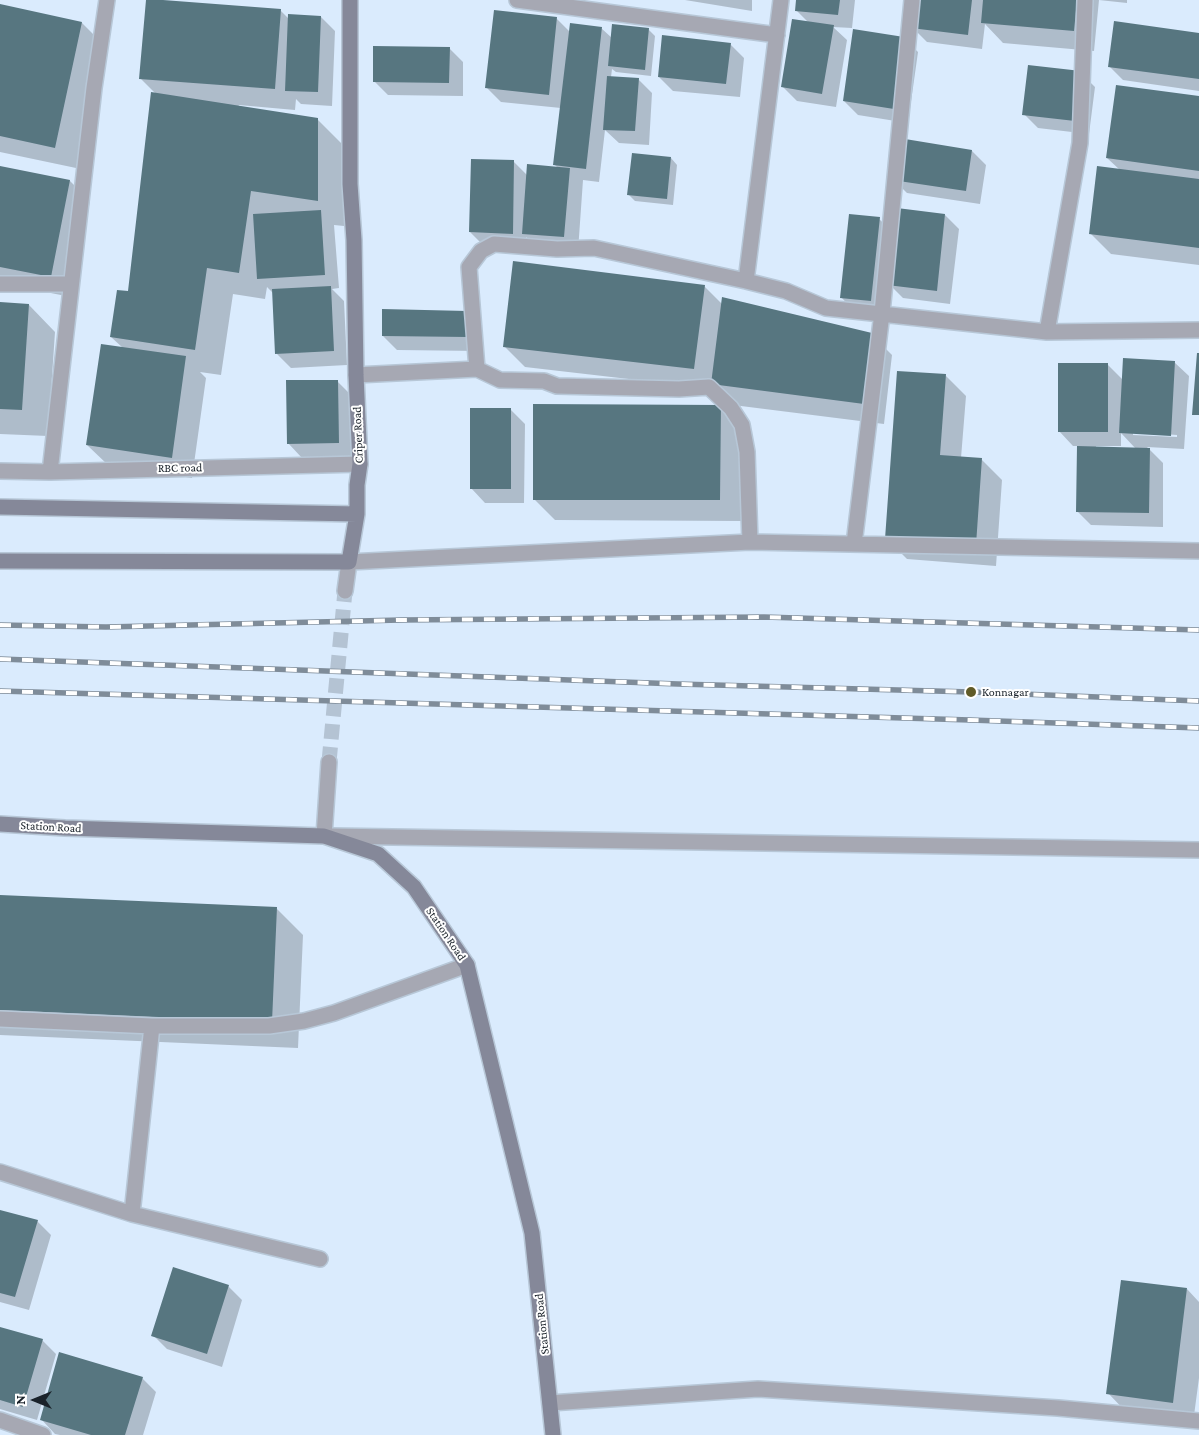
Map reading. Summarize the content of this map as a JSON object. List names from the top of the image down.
{
  "streets": {
    "main road": ["Criper Road", "Station Road"],
    "street": ["RBC road"]
  },
  "crossings": [
    ["Criper Road", "RBC road"]
  ],
  "places": ["Konnagar"],
  "north": "left"
}
